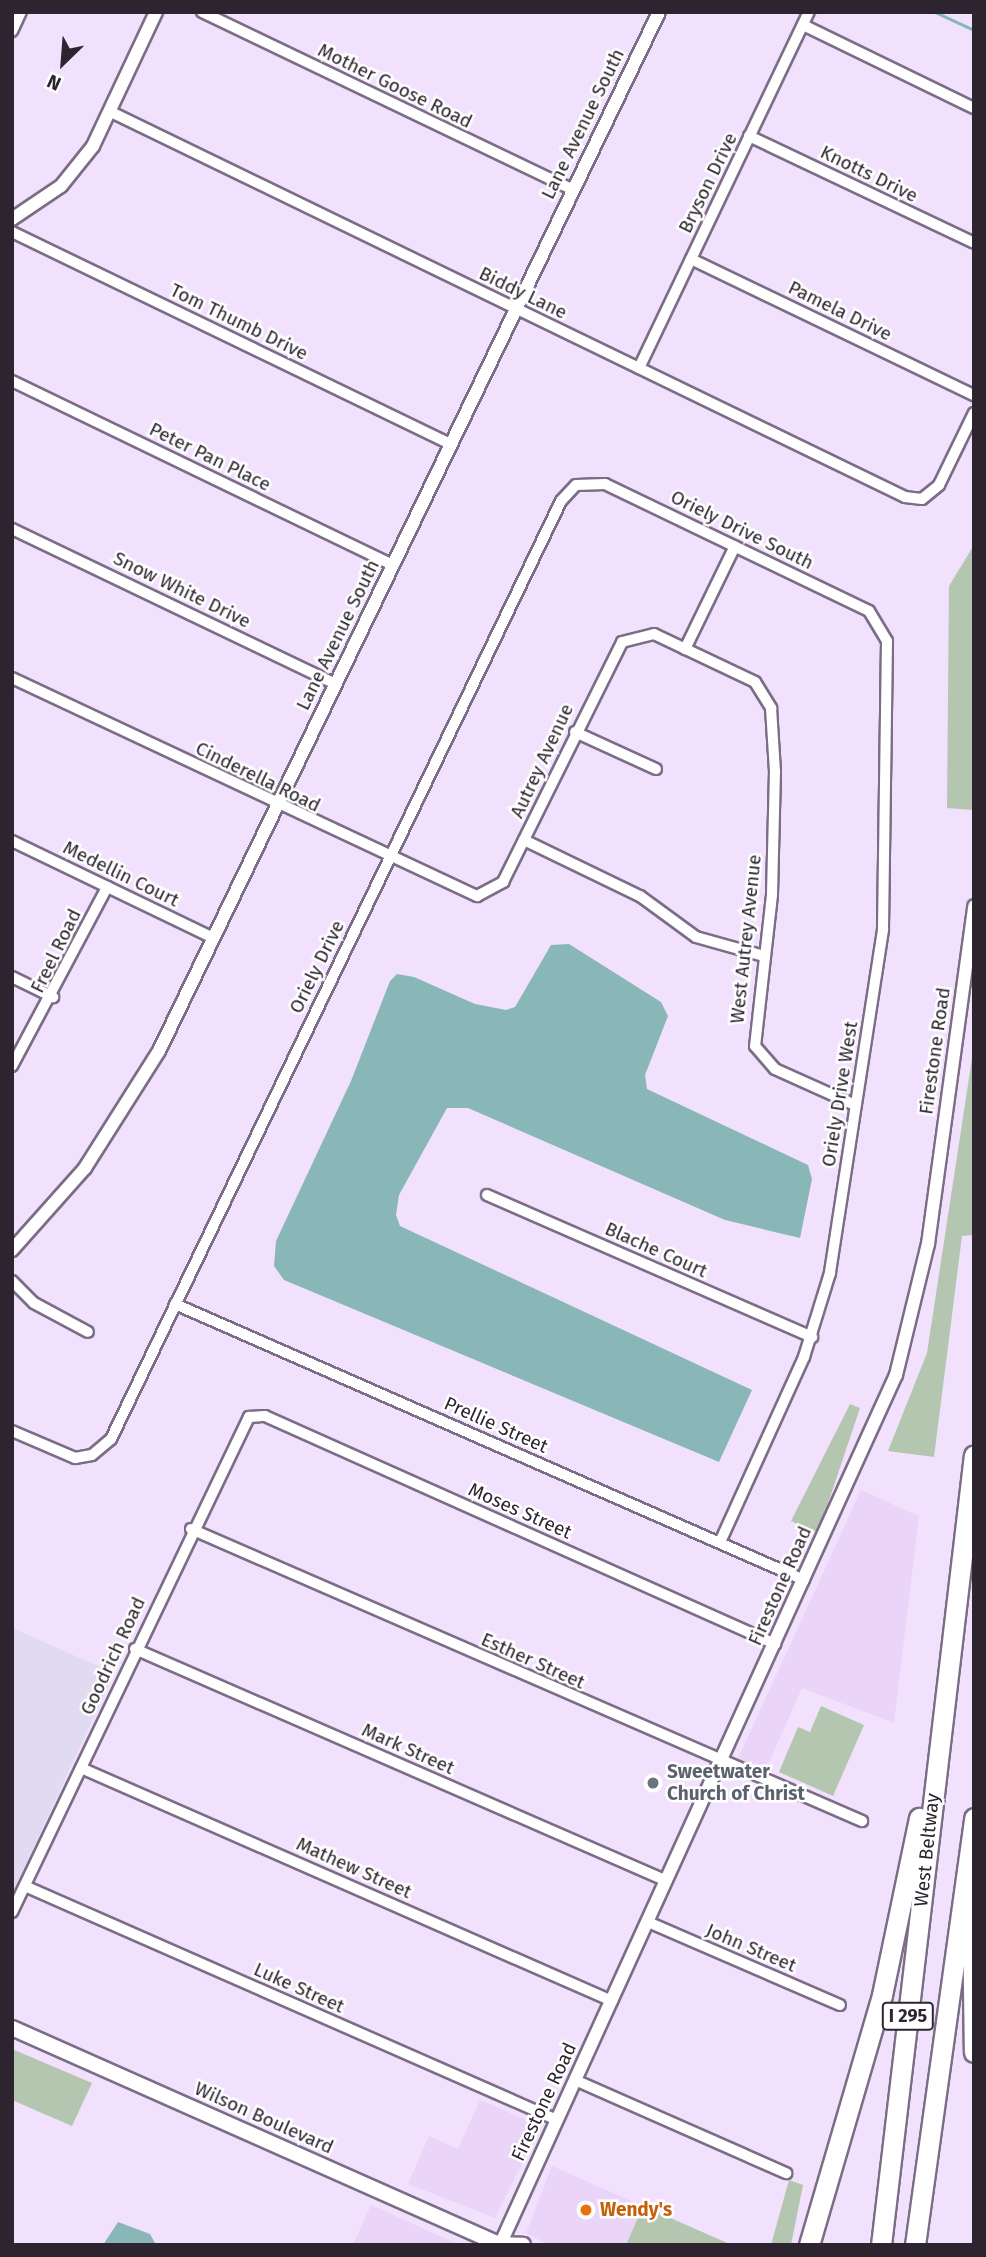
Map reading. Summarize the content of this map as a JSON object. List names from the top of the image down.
{
  "streets": {
    "highway": ["West Beltway", "I 295"],
    "main road": ["Wilson Boulevard"],
    "street": [
      "Mother Goose Road",
      "Lane Avenue South",
      "Knotts Drive",
      "Bryson Drive",
      "Biddy Lane",
      "Pamela Drive",
      "Tom Thumb Drive",
      "Peter Pan Place",
      "Oriely Drive South",
      "Snow White Drive",
      "Autrey Avenue",
      "Cinderella Road",
      "Medellin Court",
      "West Autrey Avenue",
      "Freel Road",
      "Oriely Drive",
      "Firestone Road",
      "Oriely Drive West",
      "Blache Court",
      "Prellie Street",
      "Moses Street",
      "Goodrich Road",
      "Esther Street",
      "Mark Street",
      "Mathew Street",
      "John Street",
      "Luke Street"
    ]
  },
  "crossings": [
    ["Mother Goose Road", "Lane Avenue South"],
    ["Lane Avenue South", "Biddy Lane"],
    ["Lane Avenue South", "Tom Thumb Drive"],
    ["Lane Avenue South", "Peter Pan Place"],
    ["Lane Avenue South", "Snow White Drive"],
    ["Lane Avenue South", "Cinderella Road"],
    ["Lane Avenue South", "Medellin Court"],
    ["Knotts Drive", "Bryson Drive"],
    ["Bryson Drive", "Biddy Lane"],
    ["Bryson Drive", "Pamela Drive"],
    ["Oriely Drive South", "Oriely Drive"],
    ["Oriely Drive South", "Oriely Drive West"],
    ["Autrey Avenue", "Cinderella Road"],
    ["Autrey Avenue", "West Autrey Avenue"],
    ["Cinderella Road", "Oriely Drive"],
    ["Medellin Court", "Freel Road"],
    ["West Autrey Avenue", "Oriely Drive West"],
    ["Oriely Drive", "Prellie Street"],
    ["Firestone Road", "Prellie Street"],
    ["Firestone Road", "Moses Street"],
    ["Firestone Road", "Esther Street"],
    ["Firestone Road", "Mark Street"],
    ["Firestone Road", "Mathew Street"],
    ["Firestone Road", "John Street"],
    ["Firestone Road", "Luke Street"],
    ["Firestone Road", "Wilson Boulevard"],
    ["Oriely Drive West", "Blache Court"],
    ["Oriely Drive West", "Prellie Street"],
    ["Moses Street", "Goodrich Road"],
    ["Goodrich Road", "Esther Street"],
    ["Goodrich Road", "Mark Street"],
    ["Goodrich Road", "Mathew Street"],
    ["Goodrich Road", "Luke Street"]
  ],
  "places": ["Sweetwater Church of Christ", "Wendy's"],
  "north": "bottom left"
}
